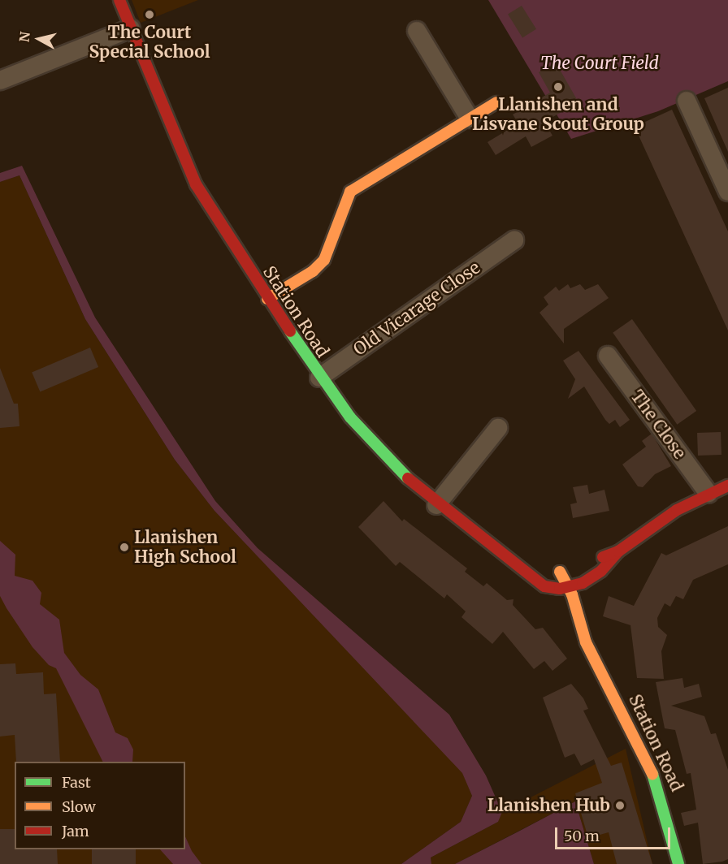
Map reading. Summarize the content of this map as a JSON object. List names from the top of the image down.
{
  "streets": {
    "main road": ["Station Road"],
    "street": ["Old Vicarage Close", "The Close"]
  },
  "crossings": [
    ["Old Vicarage Close", "Station Road"]
  ],
  "parks": ["The Court Field"],
  "places": [
    "The Court Special School",
    "Llanishen and Lisvane Scout Group",
    "Llanishen High School",
    "Llanishen Hub"
  ],
  "legend": ["Fast", "Slow", "Jam"],
  "scale_bar": "50 m",
  "north": "left"
}
